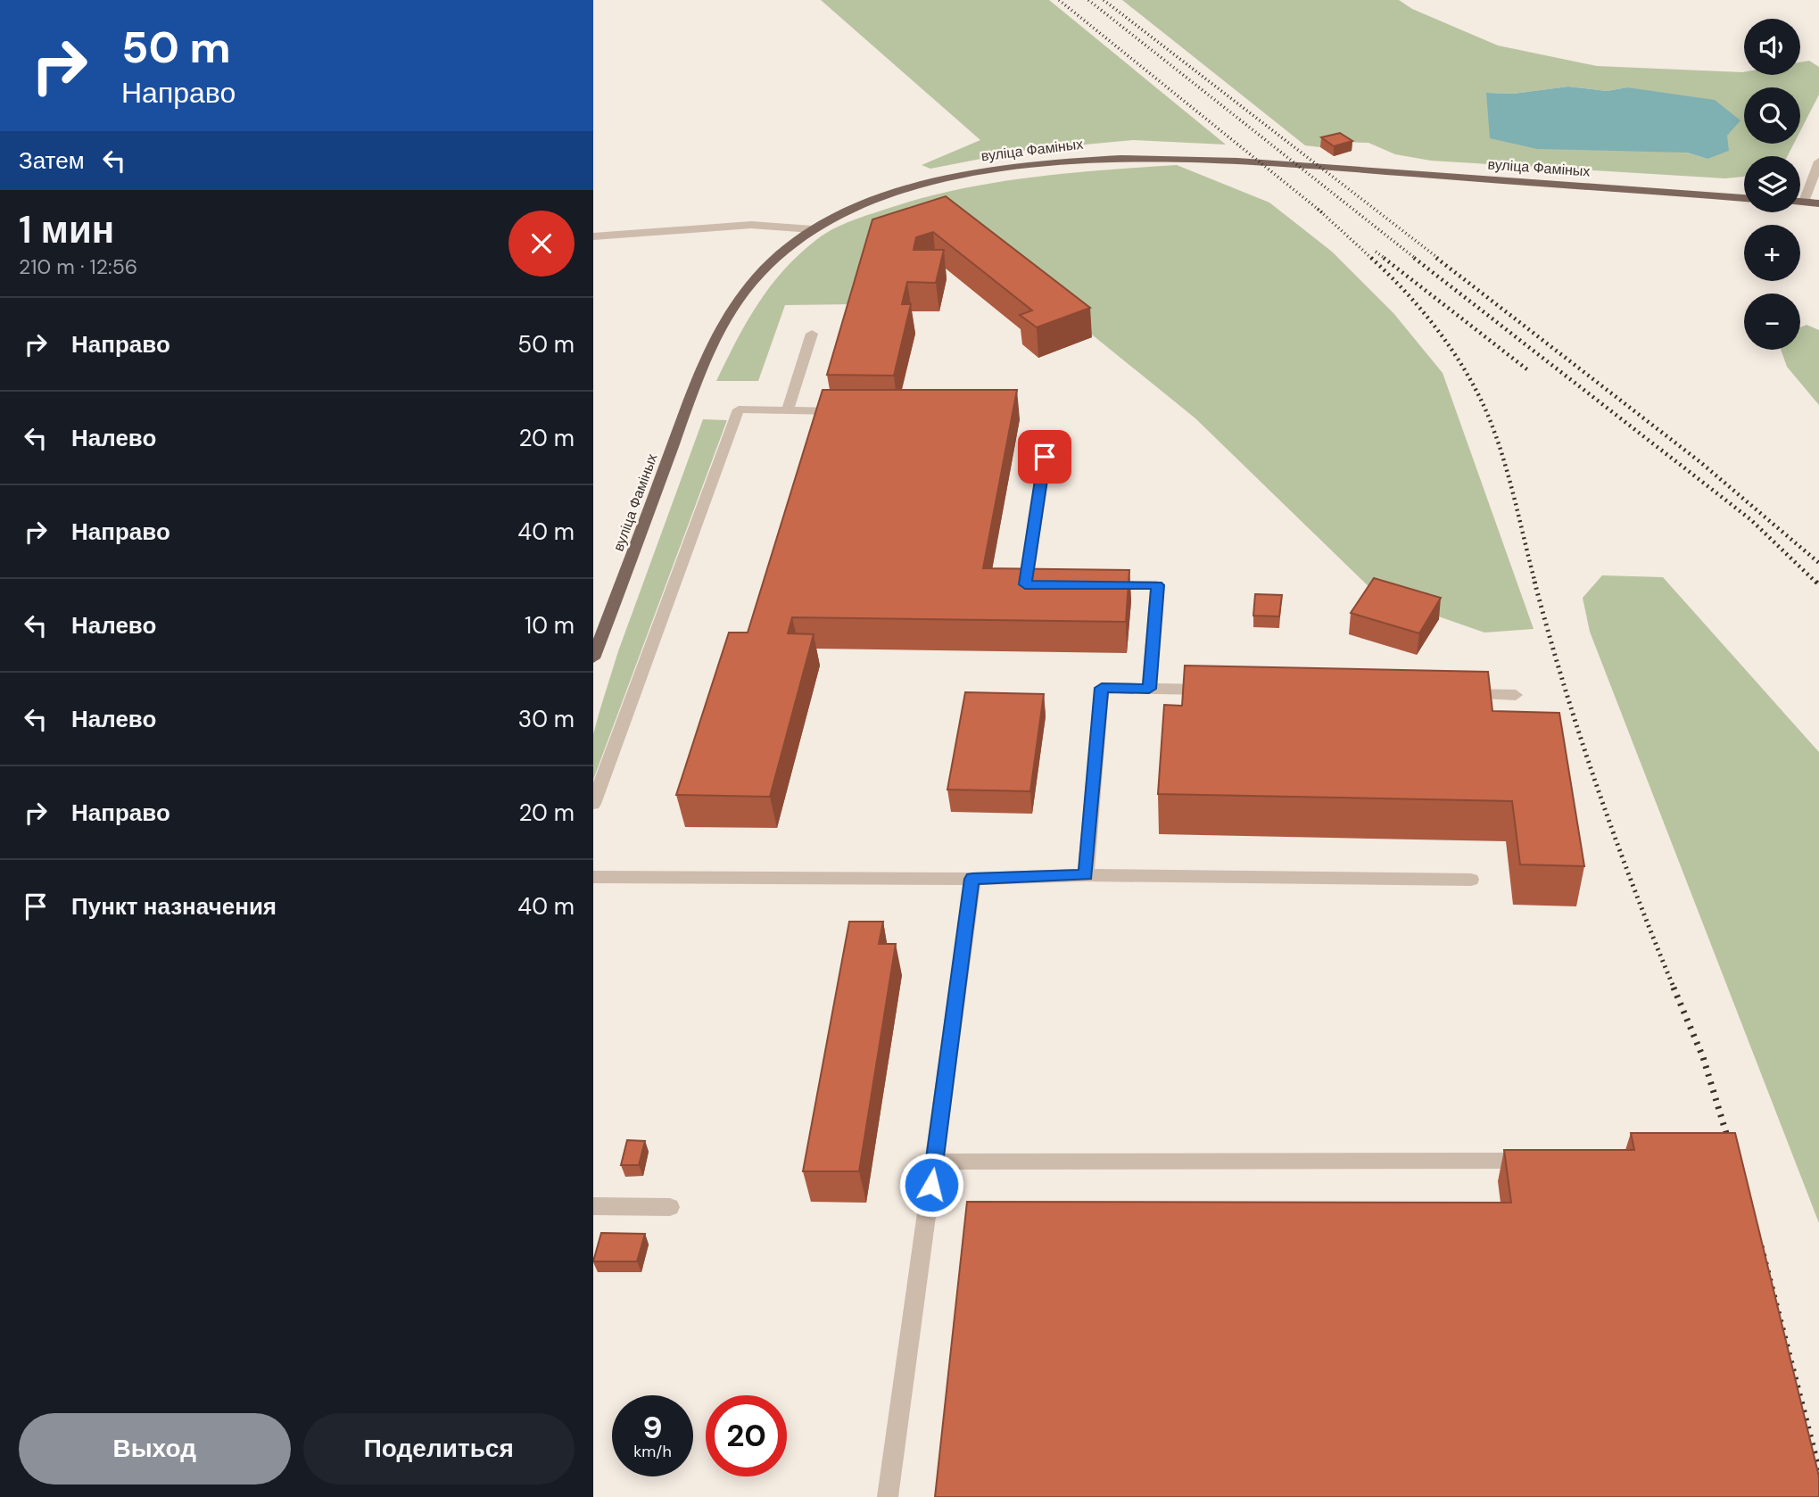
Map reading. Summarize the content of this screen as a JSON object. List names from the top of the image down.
{
  "streets": {
    "main road": ["вуліца Фаміных"]
  },
  "page": {
    "turn": ["50 m", "Направо"],
    "map_buttons": ["+", "−"],
    "then": "Затем",
    "heading": ["1 мин", "210 m · 12:56"],
    "list": [
      {
        "name": "Направо",
        "value": "50 m"
      },
      {
        "name": "Налево",
        "value": "20 m"
      },
      {
        "name": "Направо",
        "value": "40 m"
      },
      {
        "name": "Налево",
        "value": "10 m"
      },
      {
        "name": "Налево",
        "value": "30 m"
      },
      {
        "name": "Направо",
        "value": "20 m"
      },
      {
        "name": "Пункт назначения",
        "value": "40 m"
      }
    ],
    "speed": "9 km/h",
    "limit": "20",
    "buttons": ["Выход", "Поделиться"]
  }
}
